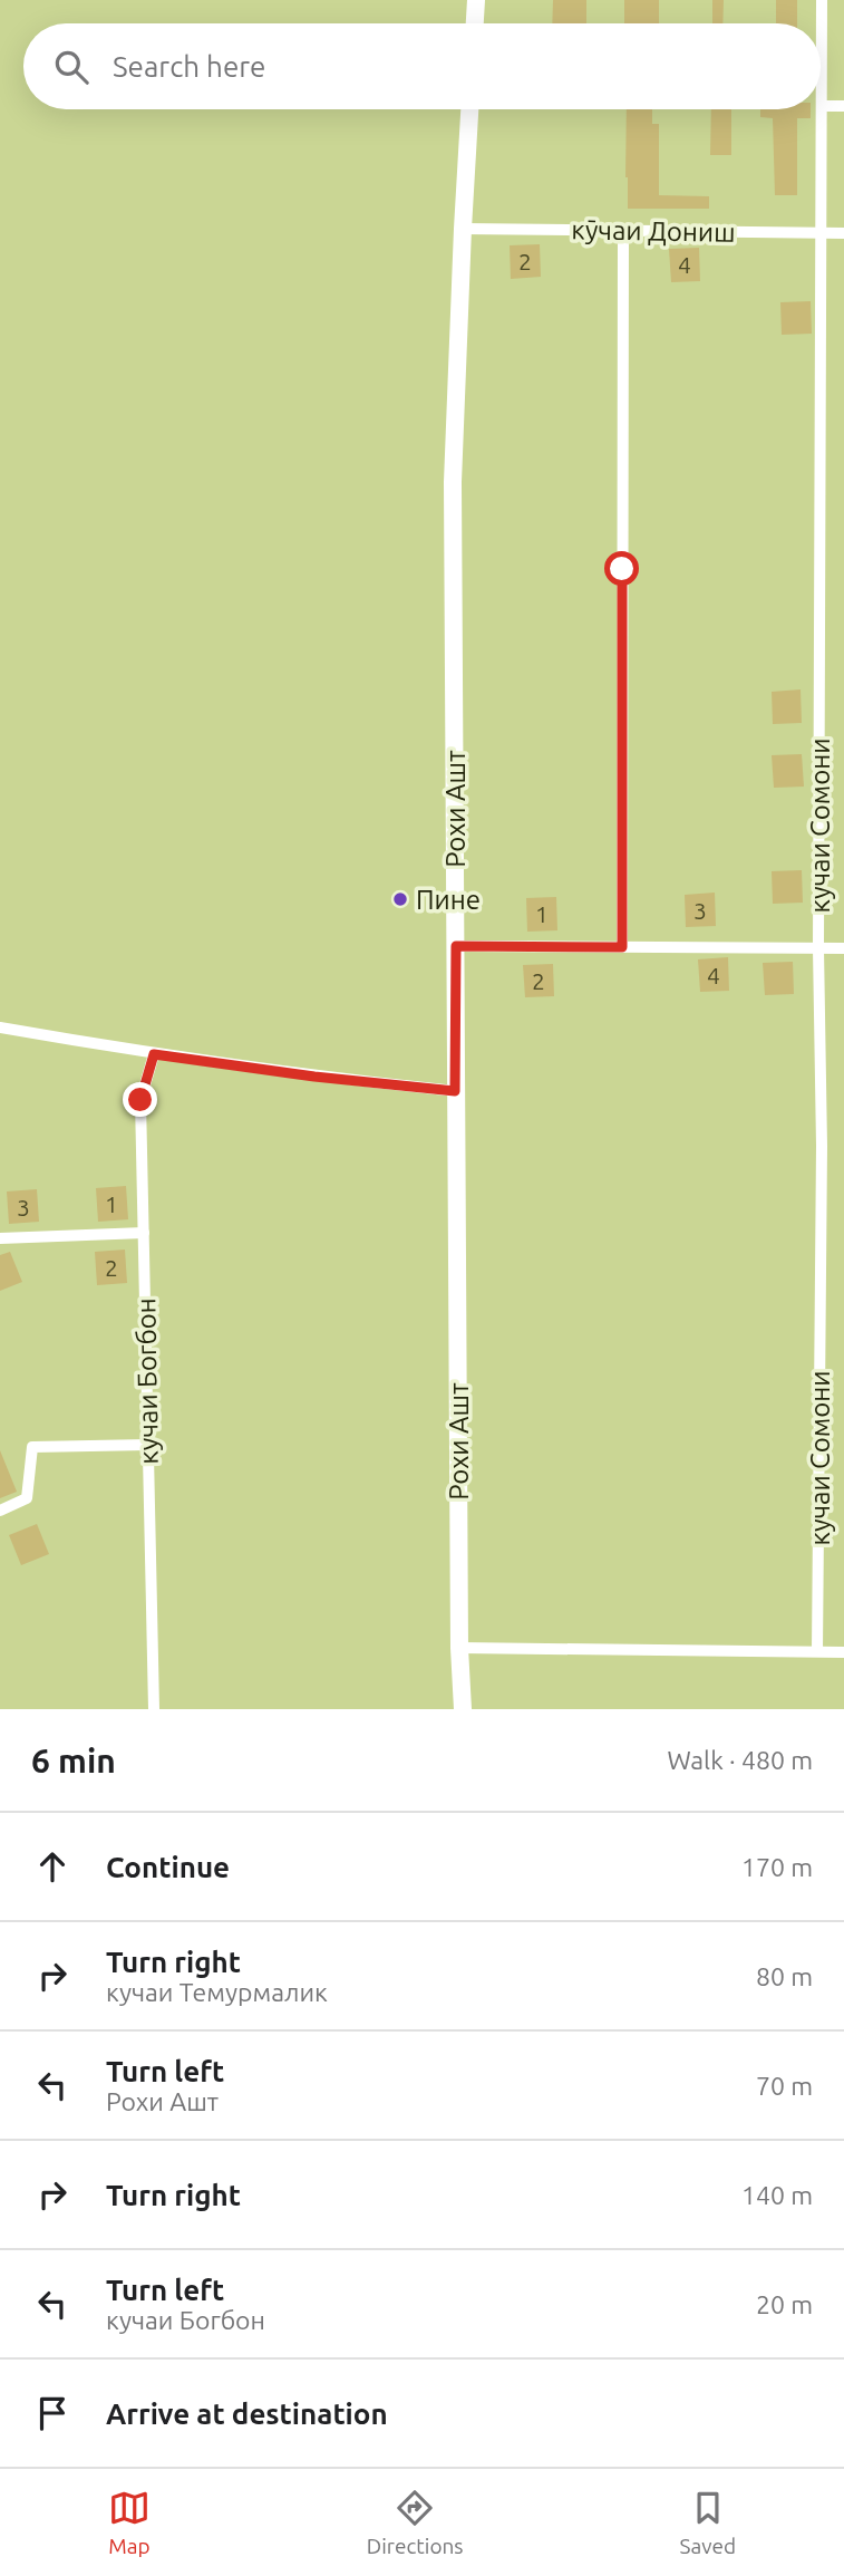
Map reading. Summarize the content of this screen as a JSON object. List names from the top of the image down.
{
  "streets": {
    "main road": ["Рохи Ашт"],
    "street": ["кӯчаи Дониш", "кучаи Сомони", "кучаи Богбон"]
  },
  "crossings": [
    ["кӯчаи Дониш", "Рохи Ашт"],
    ["кӯчаи Дониш", "кучаи Сомони"]
  ],
  "places": ["Пине"],
  "house_numbers": [
    "2",
    "4",
    "3",
    "1",
    "4",
    "2",
    "1",
    "3",
    "2"
  ],
  "page": {
    "search": "Search here",
    "heading": ["6 min", "Walk · 480 m"],
    "list": [
      ["Continue", "170 m"],
      ["Turn right", "кучаи Темурмалик", "80 m"],
      ["Turn left", "Рохи Ашт", "70 m"],
      ["Turn right", "140 m"],
      ["Turn left", "кучаи Богбон", "20 m"],
      "Arrive at destination"
    ],
    "nav": ["Map", "Directions", "Saved"]
  }
}
